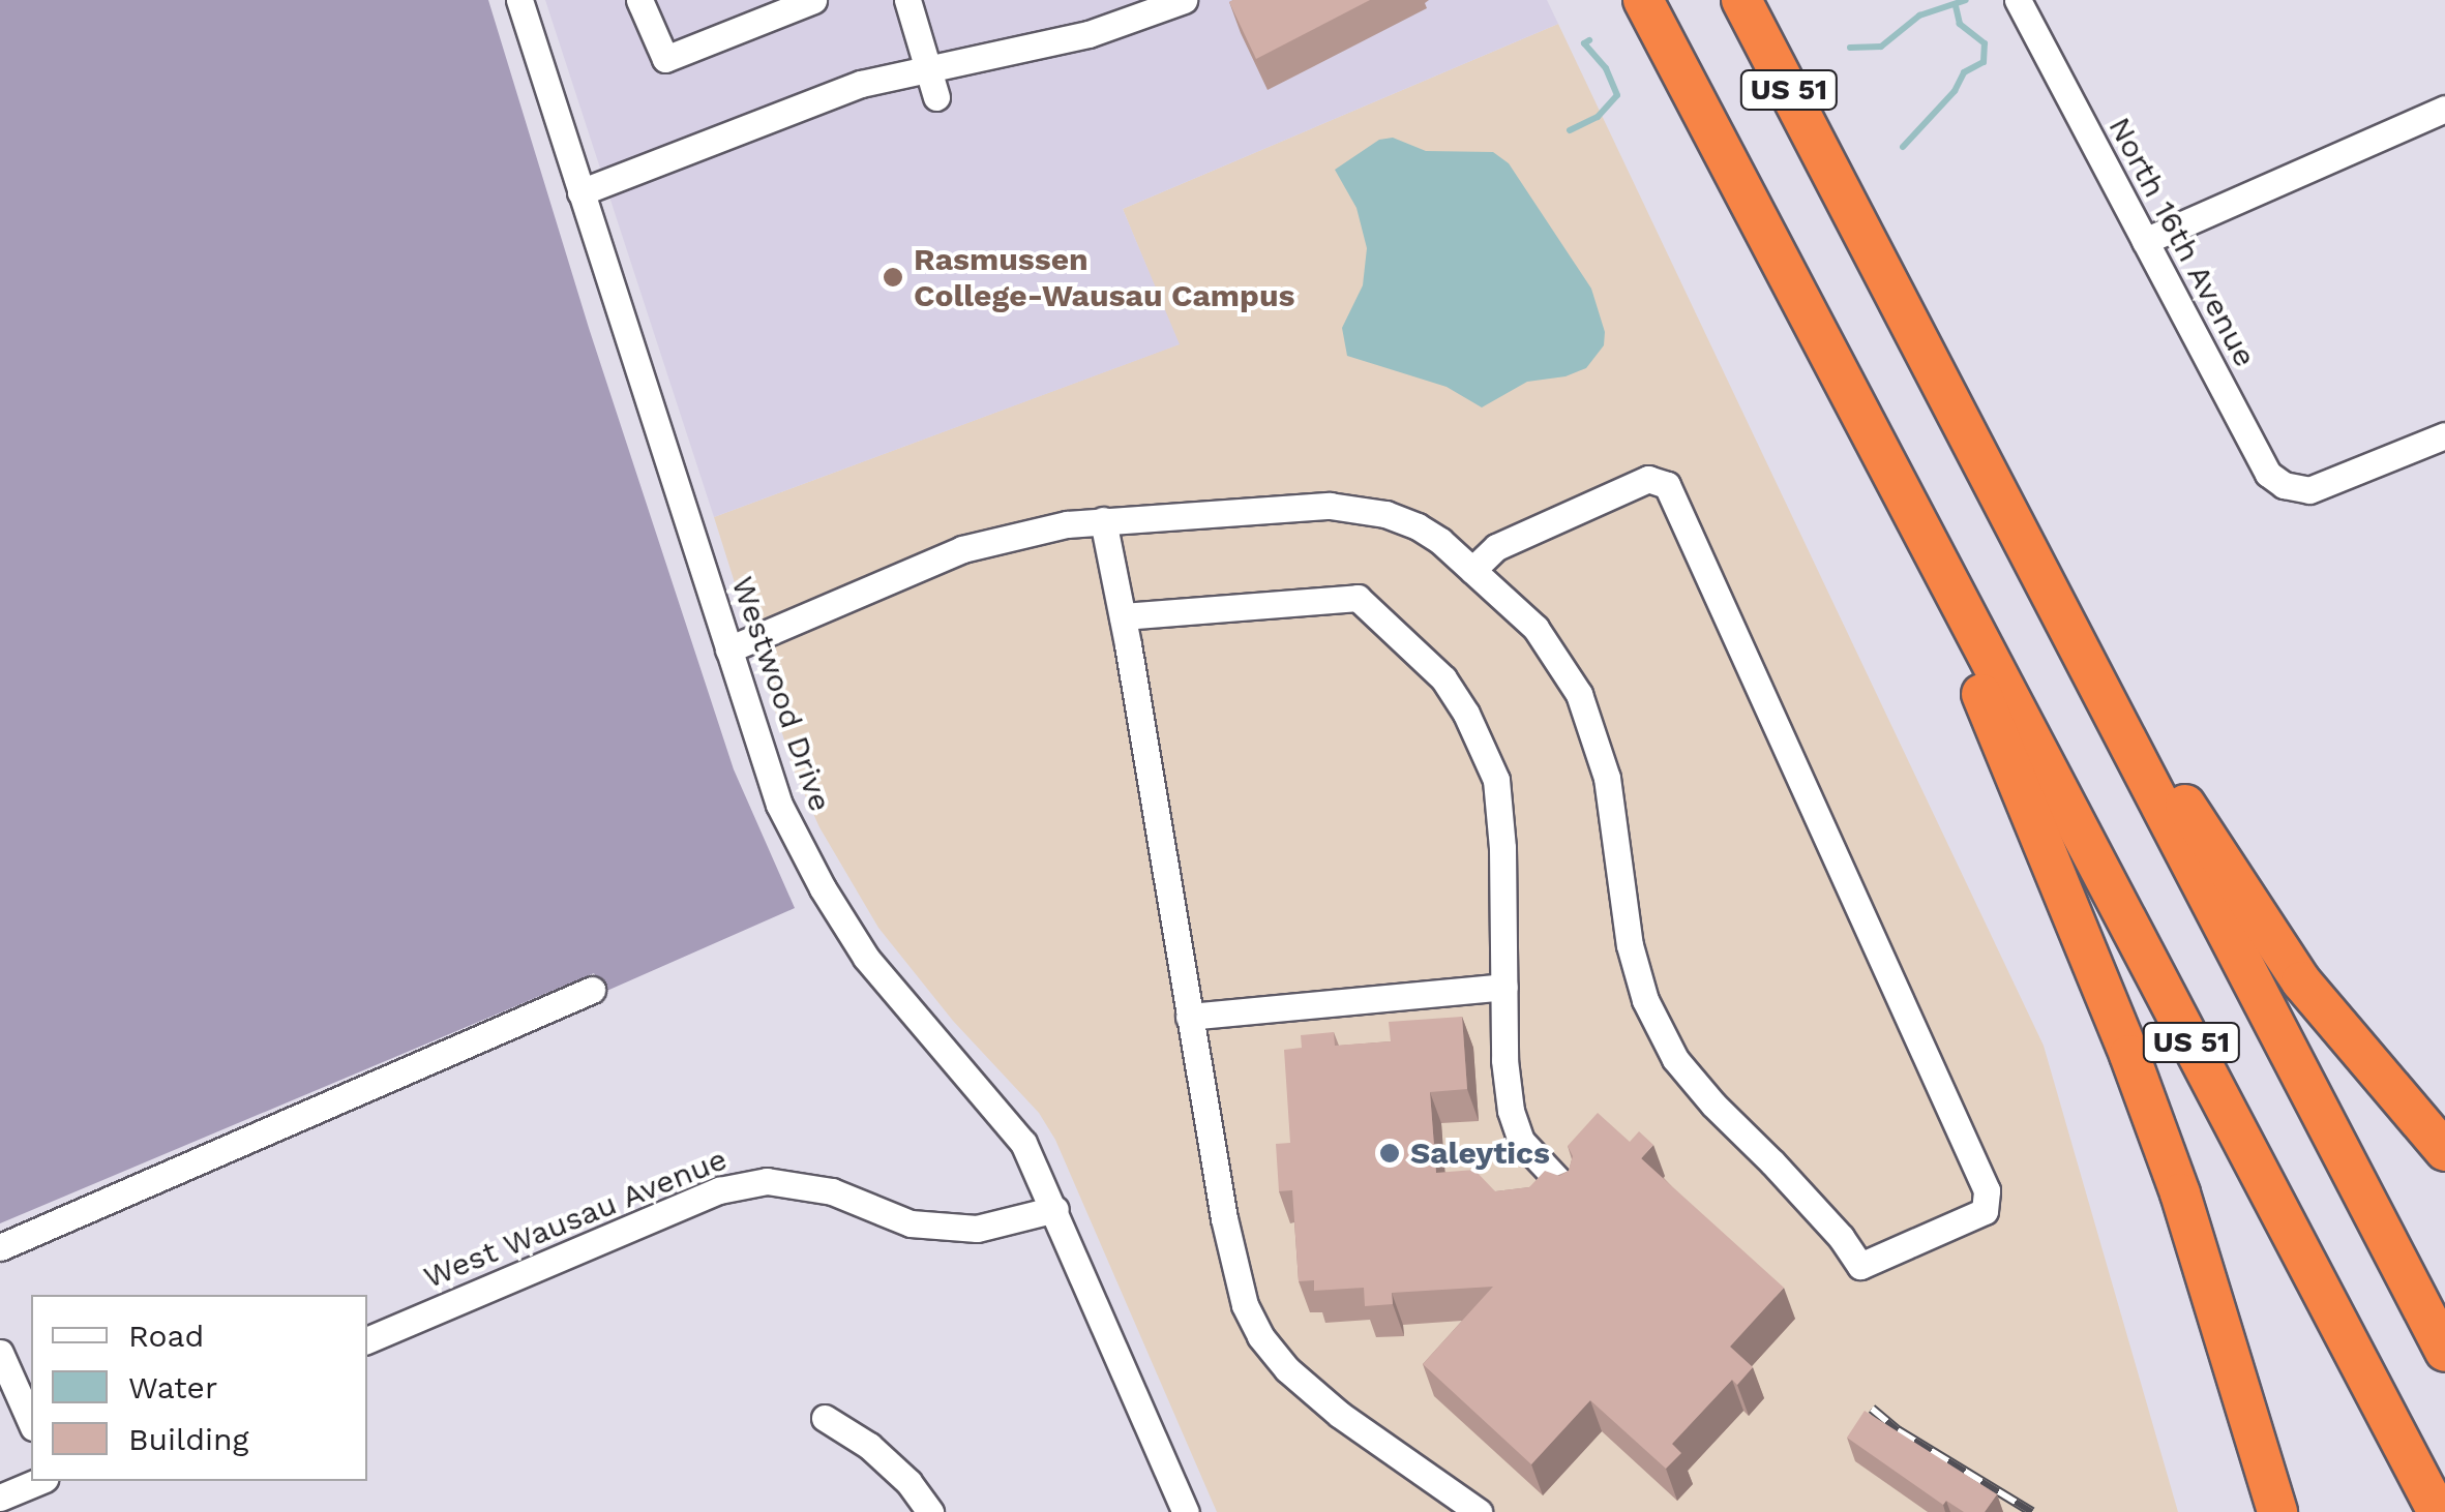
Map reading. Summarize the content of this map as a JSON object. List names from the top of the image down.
{
  "streets": {
    "highway": ["US 51"],
    "street": ["North 16th Avenue", "Westwood Drive", "West Wausau Avenue"]
  },
  "crossings": [
    ["Westwood Drive", "West Wausau Avenue"]
  ],
  "places": ["Rasmussen College-Wausau Campus", "Saleytics"],
  "legend": ["Road", "Water", "Building"]
}
